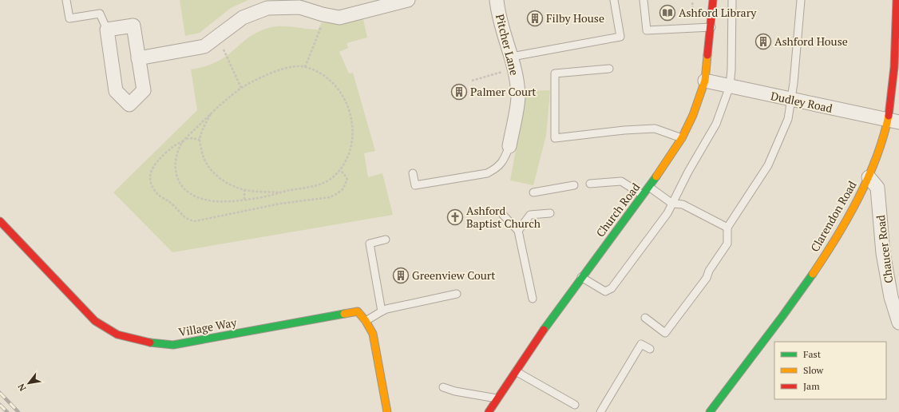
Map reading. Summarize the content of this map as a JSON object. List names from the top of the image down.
{
  "streets": {
    "street": [
      "Pitcher Lane",
      "Dudley Road",
      "Church Road",
      "Clarendon Road",
      "Chaucer Road",
      "Village Way"
    ]
  },
  "crossings": [
    ["Dudley Road", "Church Road"],
    ["Dudley Road", "Clarendon Road"],
    ["Clarendon Road", "Chaucer Road"]
  ],
  "places": {
    "library": ["Ashford Library"],
    "building": [
      "Filby House",
      "Ashford House",
      "Palmer Court",
      "Greenview Court"
    ],
    "church": ["Ashford Baptist Church"]
  },
  "legend": ["Fast", "Slow", "Jam"],
  "north": "bottom left"
}
